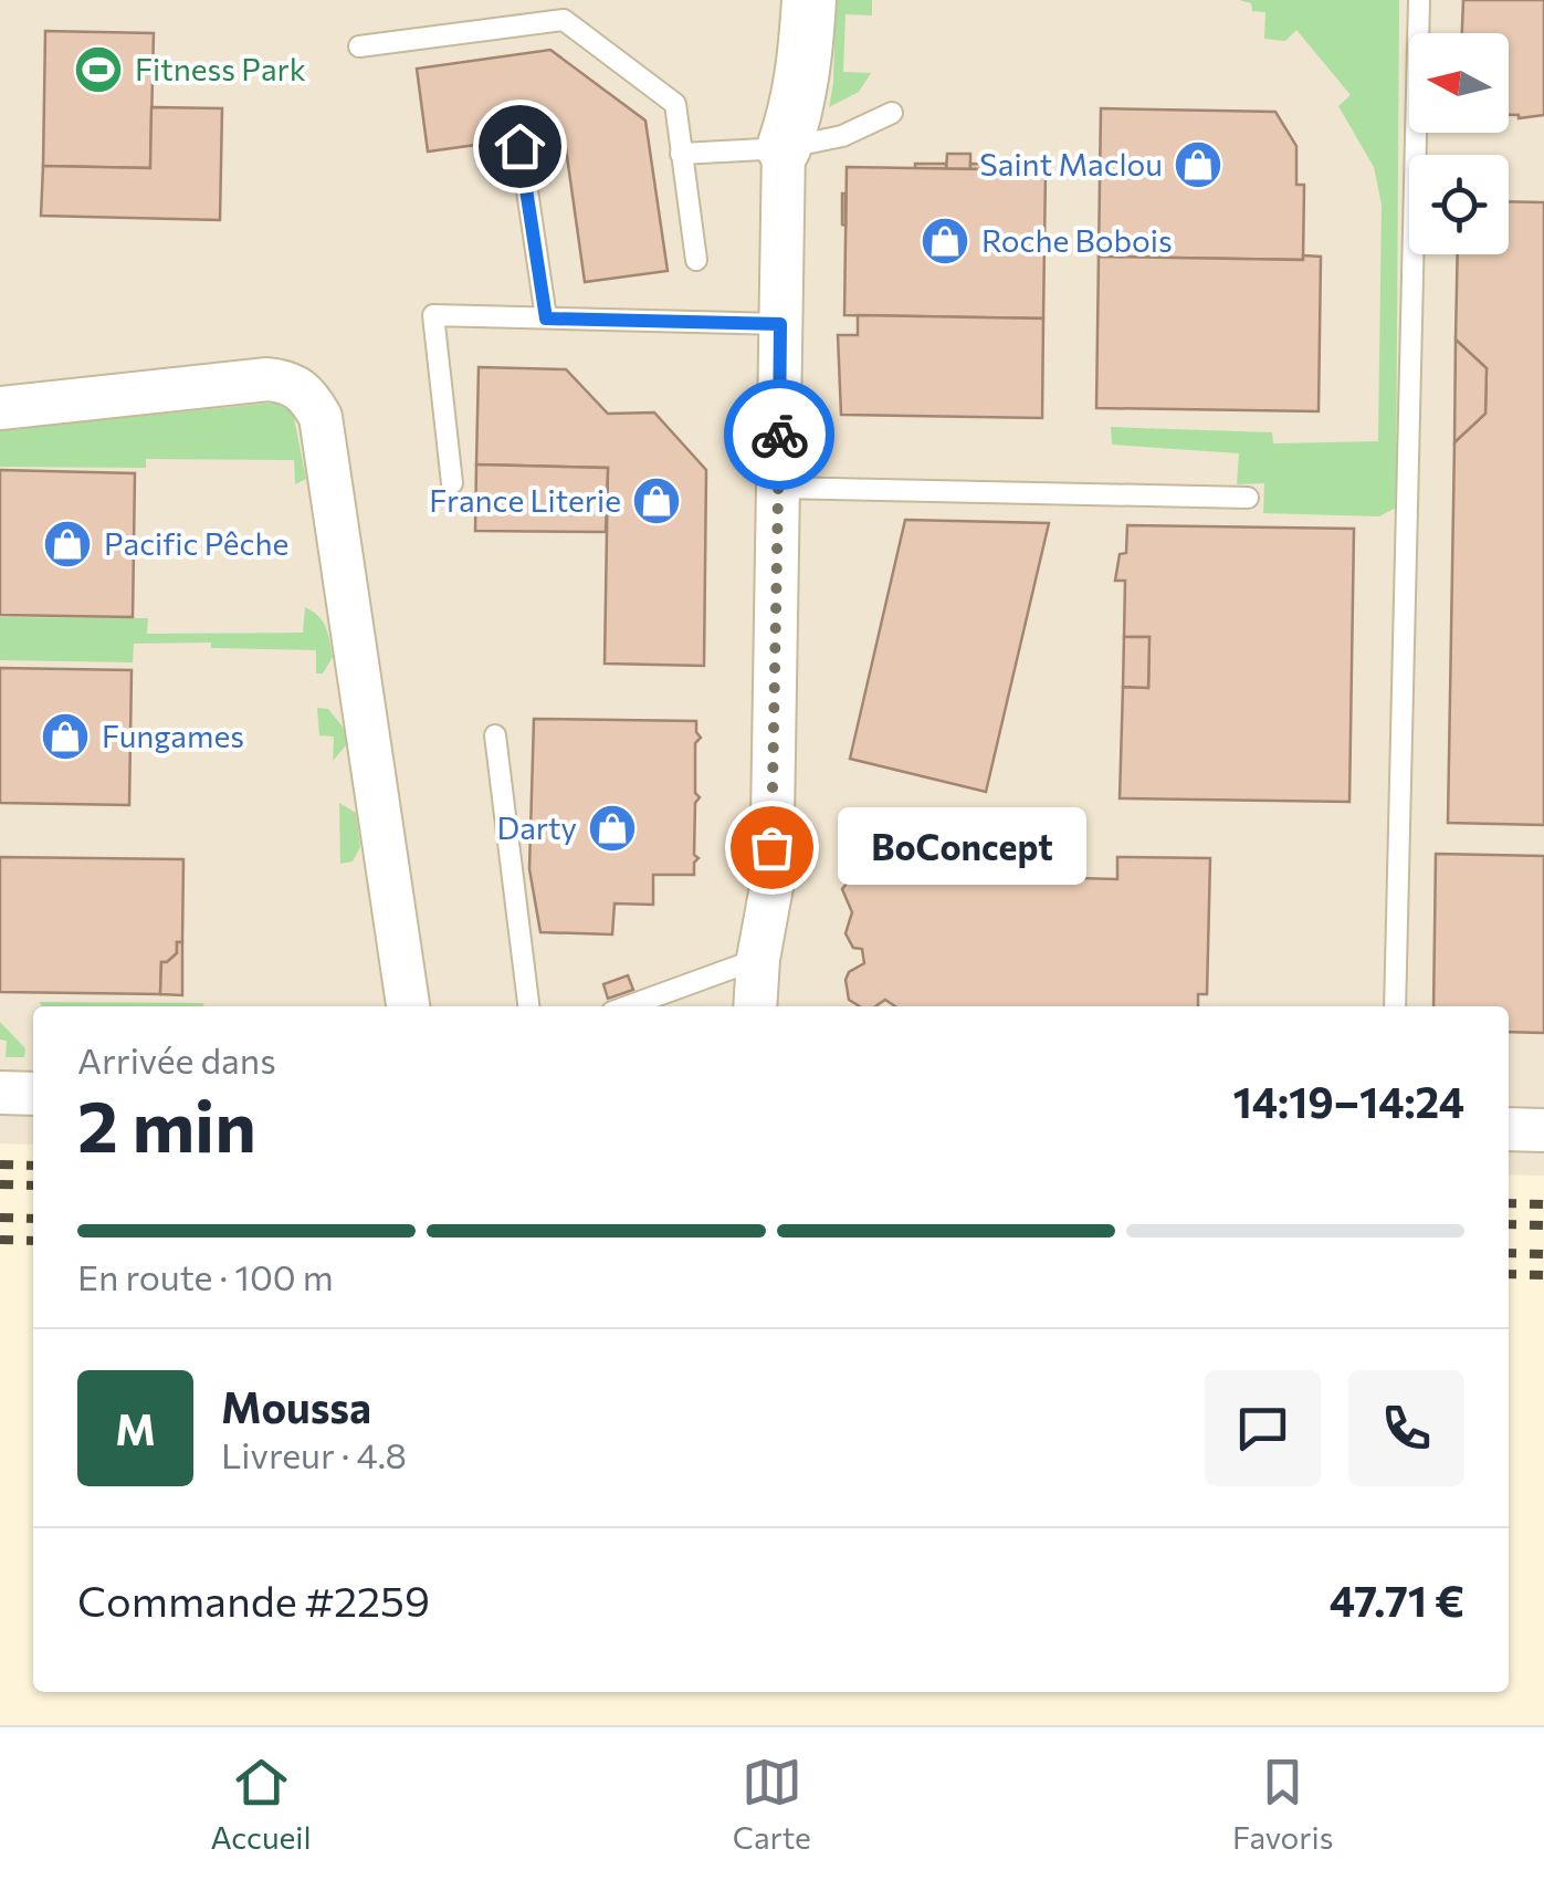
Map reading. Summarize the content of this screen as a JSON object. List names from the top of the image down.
{
  "places": {
    "sports": ["Fitness Park"],
    "shop": [
      "Saint Maclou",
      "Roche Bobois",
      "France Literie",
      "Pacific Pêche",
      "Fungames",
      "Darty"
    ],
    "other": ["BoConcept"]
  },
  "north": "left",
  "page": {
    "bubble": "BoConcept",
    "heading": ["2 min", "Arrivée dans", "14:19–14:24"],
    "panel": [
      "Moussa",
      "Livreur · 4.8",
      "Commande #2259",
      "47.71 €"
    ],
    "bar": "En route · 100 m",
    "round": "M",
    "tabs": ["Accueil", "Carte", "Favoris"]
  }
}
